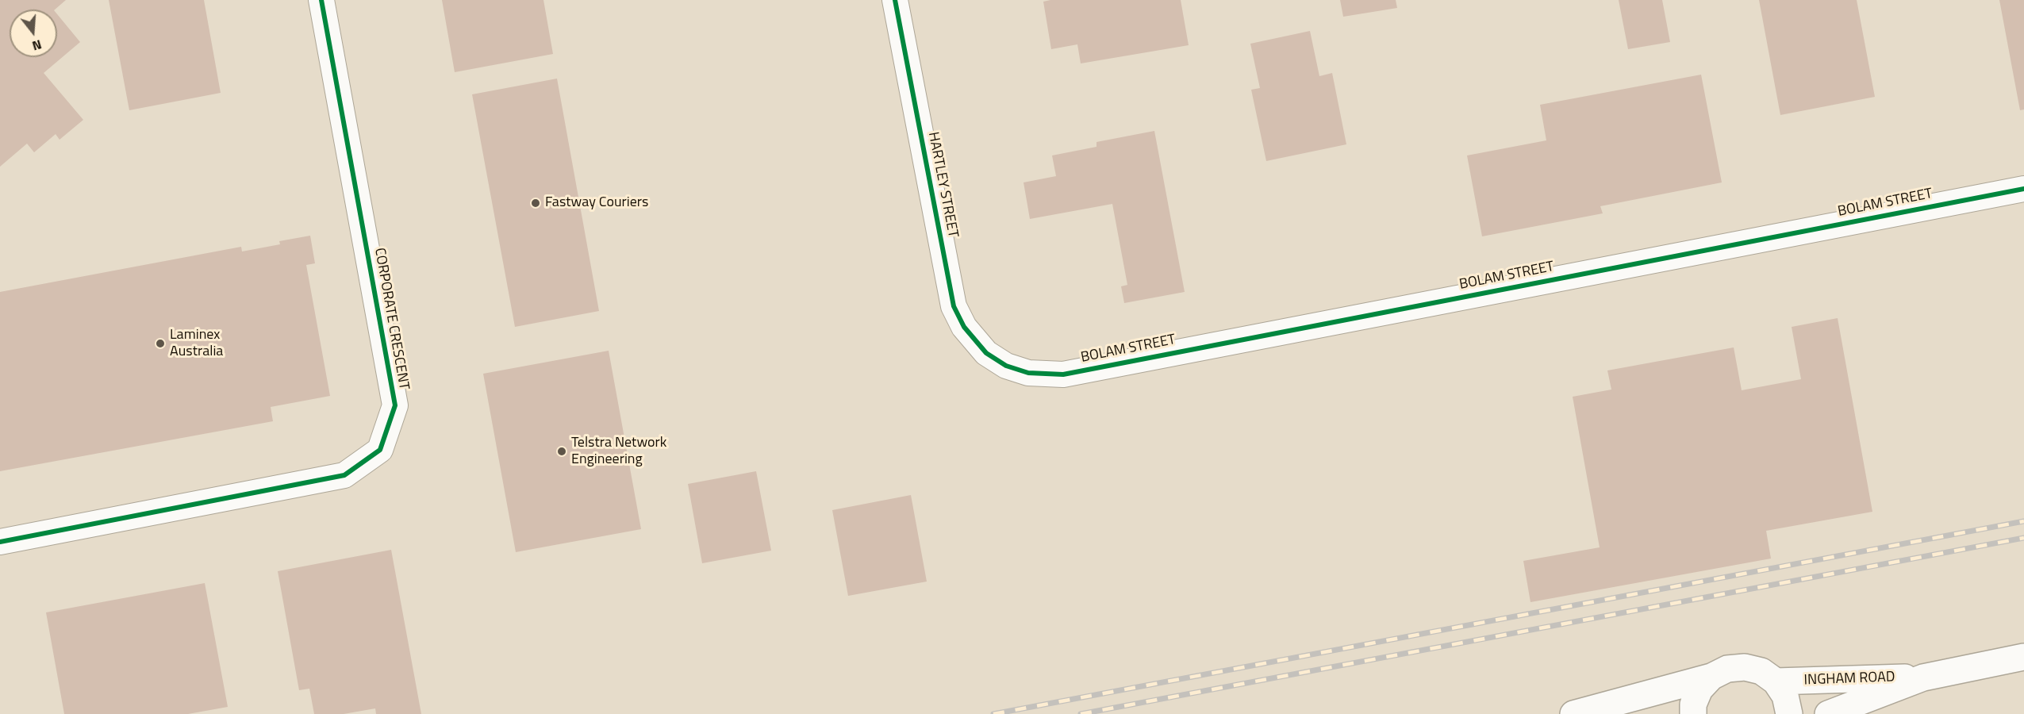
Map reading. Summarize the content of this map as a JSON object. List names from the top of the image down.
{
  "streets": {
    "main road": ["INGHAM ROAD"],
    "street": ["HARTLEY STREET", "BOLAM STREET", "CORPORATE CRESCENT"]
  },
  "crossings": [
    ["HARTLEY STREET", "BOLAM STREET"]
  ],
  "places": ["Fastway Couriers", "Laminex Australia", "Telstra Network Engineering"],
  "north": "bottom"
}
